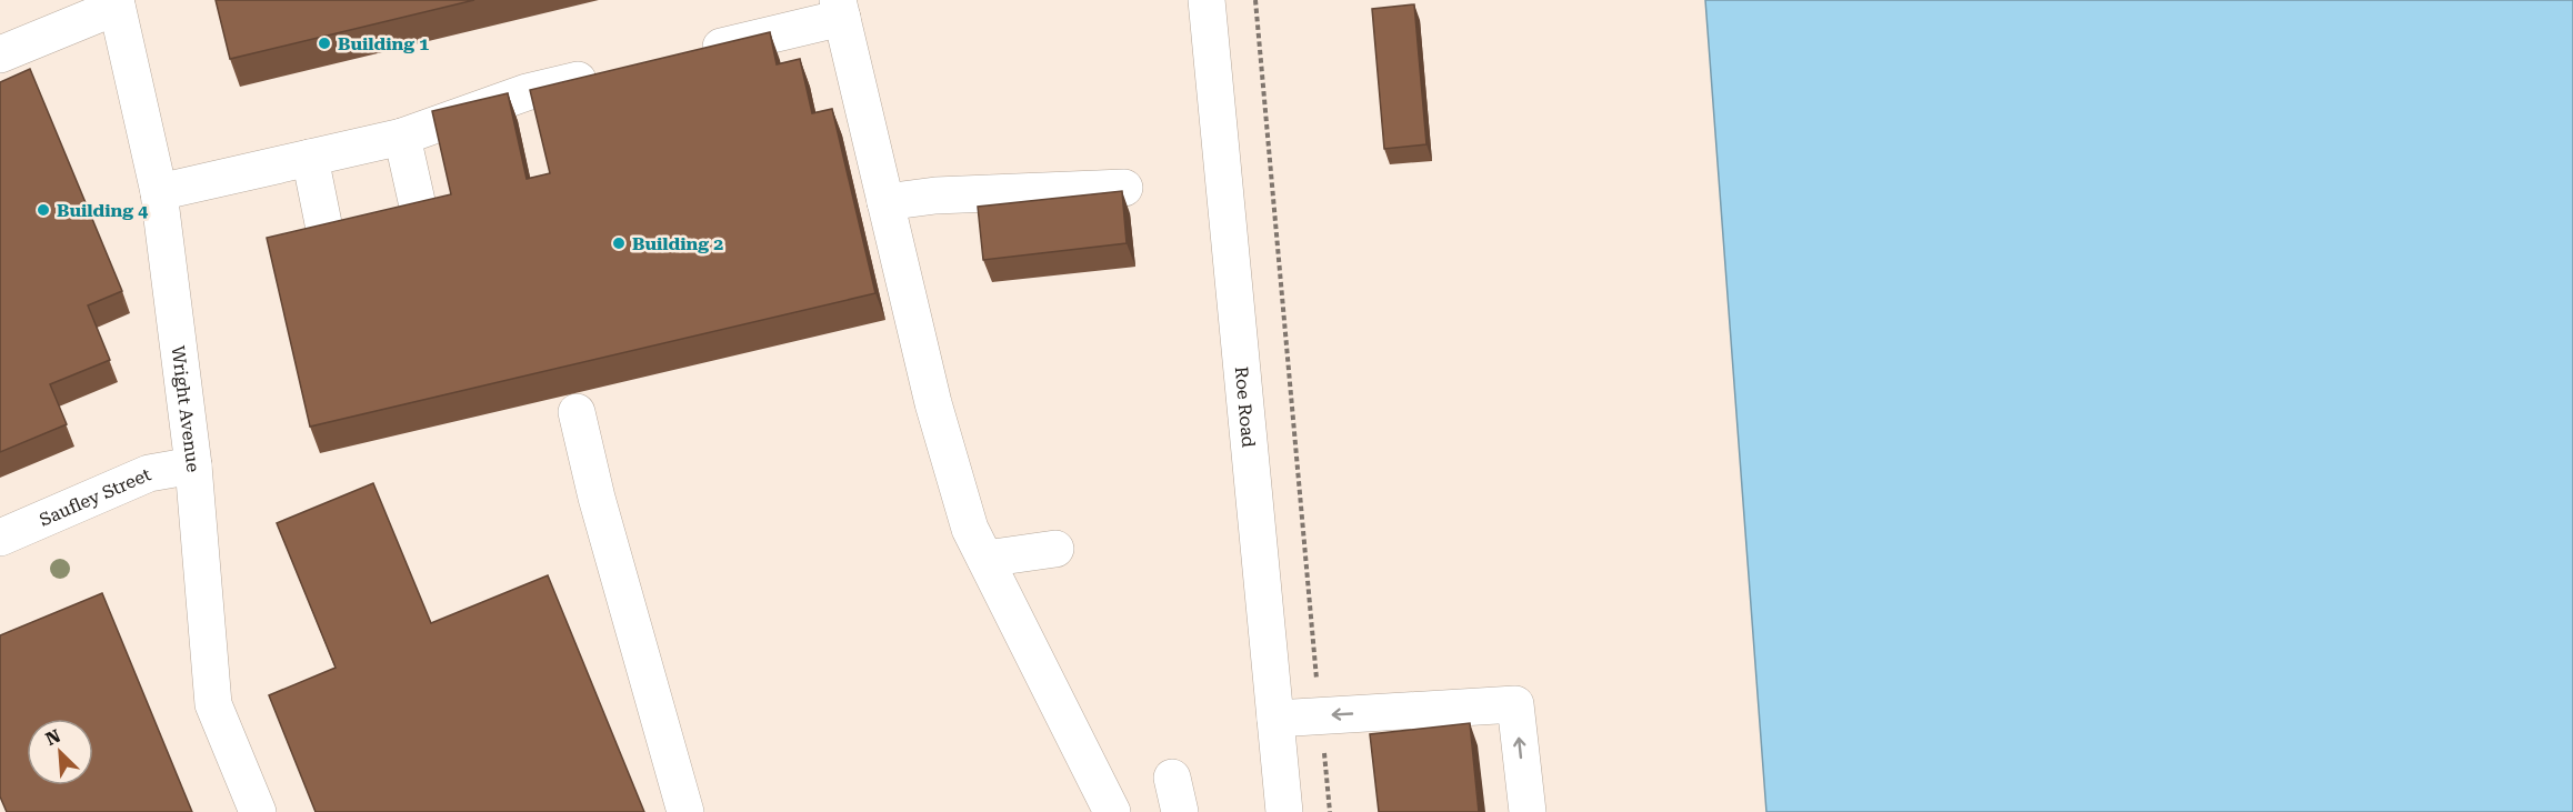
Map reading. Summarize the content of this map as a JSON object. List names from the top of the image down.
{
  "streets": {
    "street": ["Roe Road", "Wright Avenue", "Saufley Street"]
  },
  "crossings": [
    ["Wright Avenue", "Saufley Street"]
  ],
  "places": ["Building 1", "Building 4", "Building 2"],
  "north": "top left"
}
